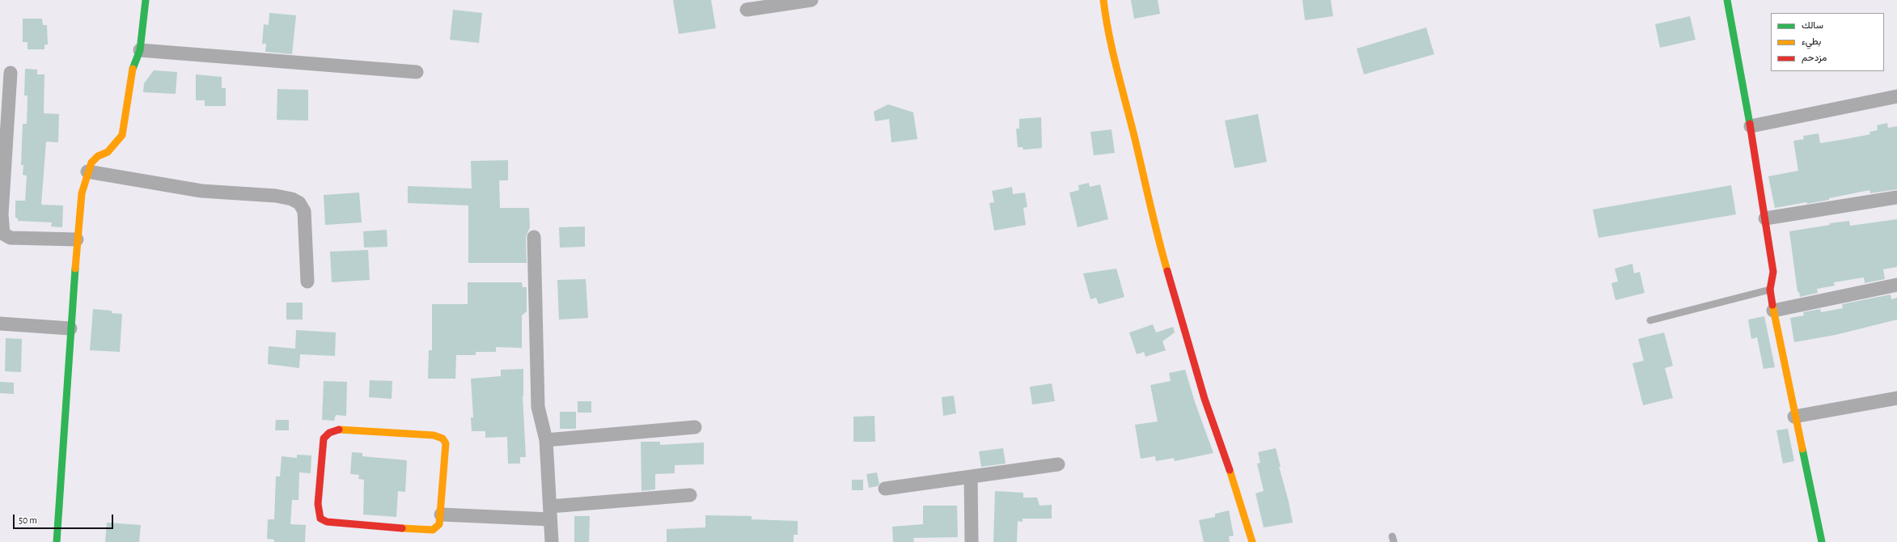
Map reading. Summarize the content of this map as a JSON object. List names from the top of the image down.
{
  "legend": ["سالك", "بطيء", "مزدحم"],
  "scale_bar": "50 m"
}
